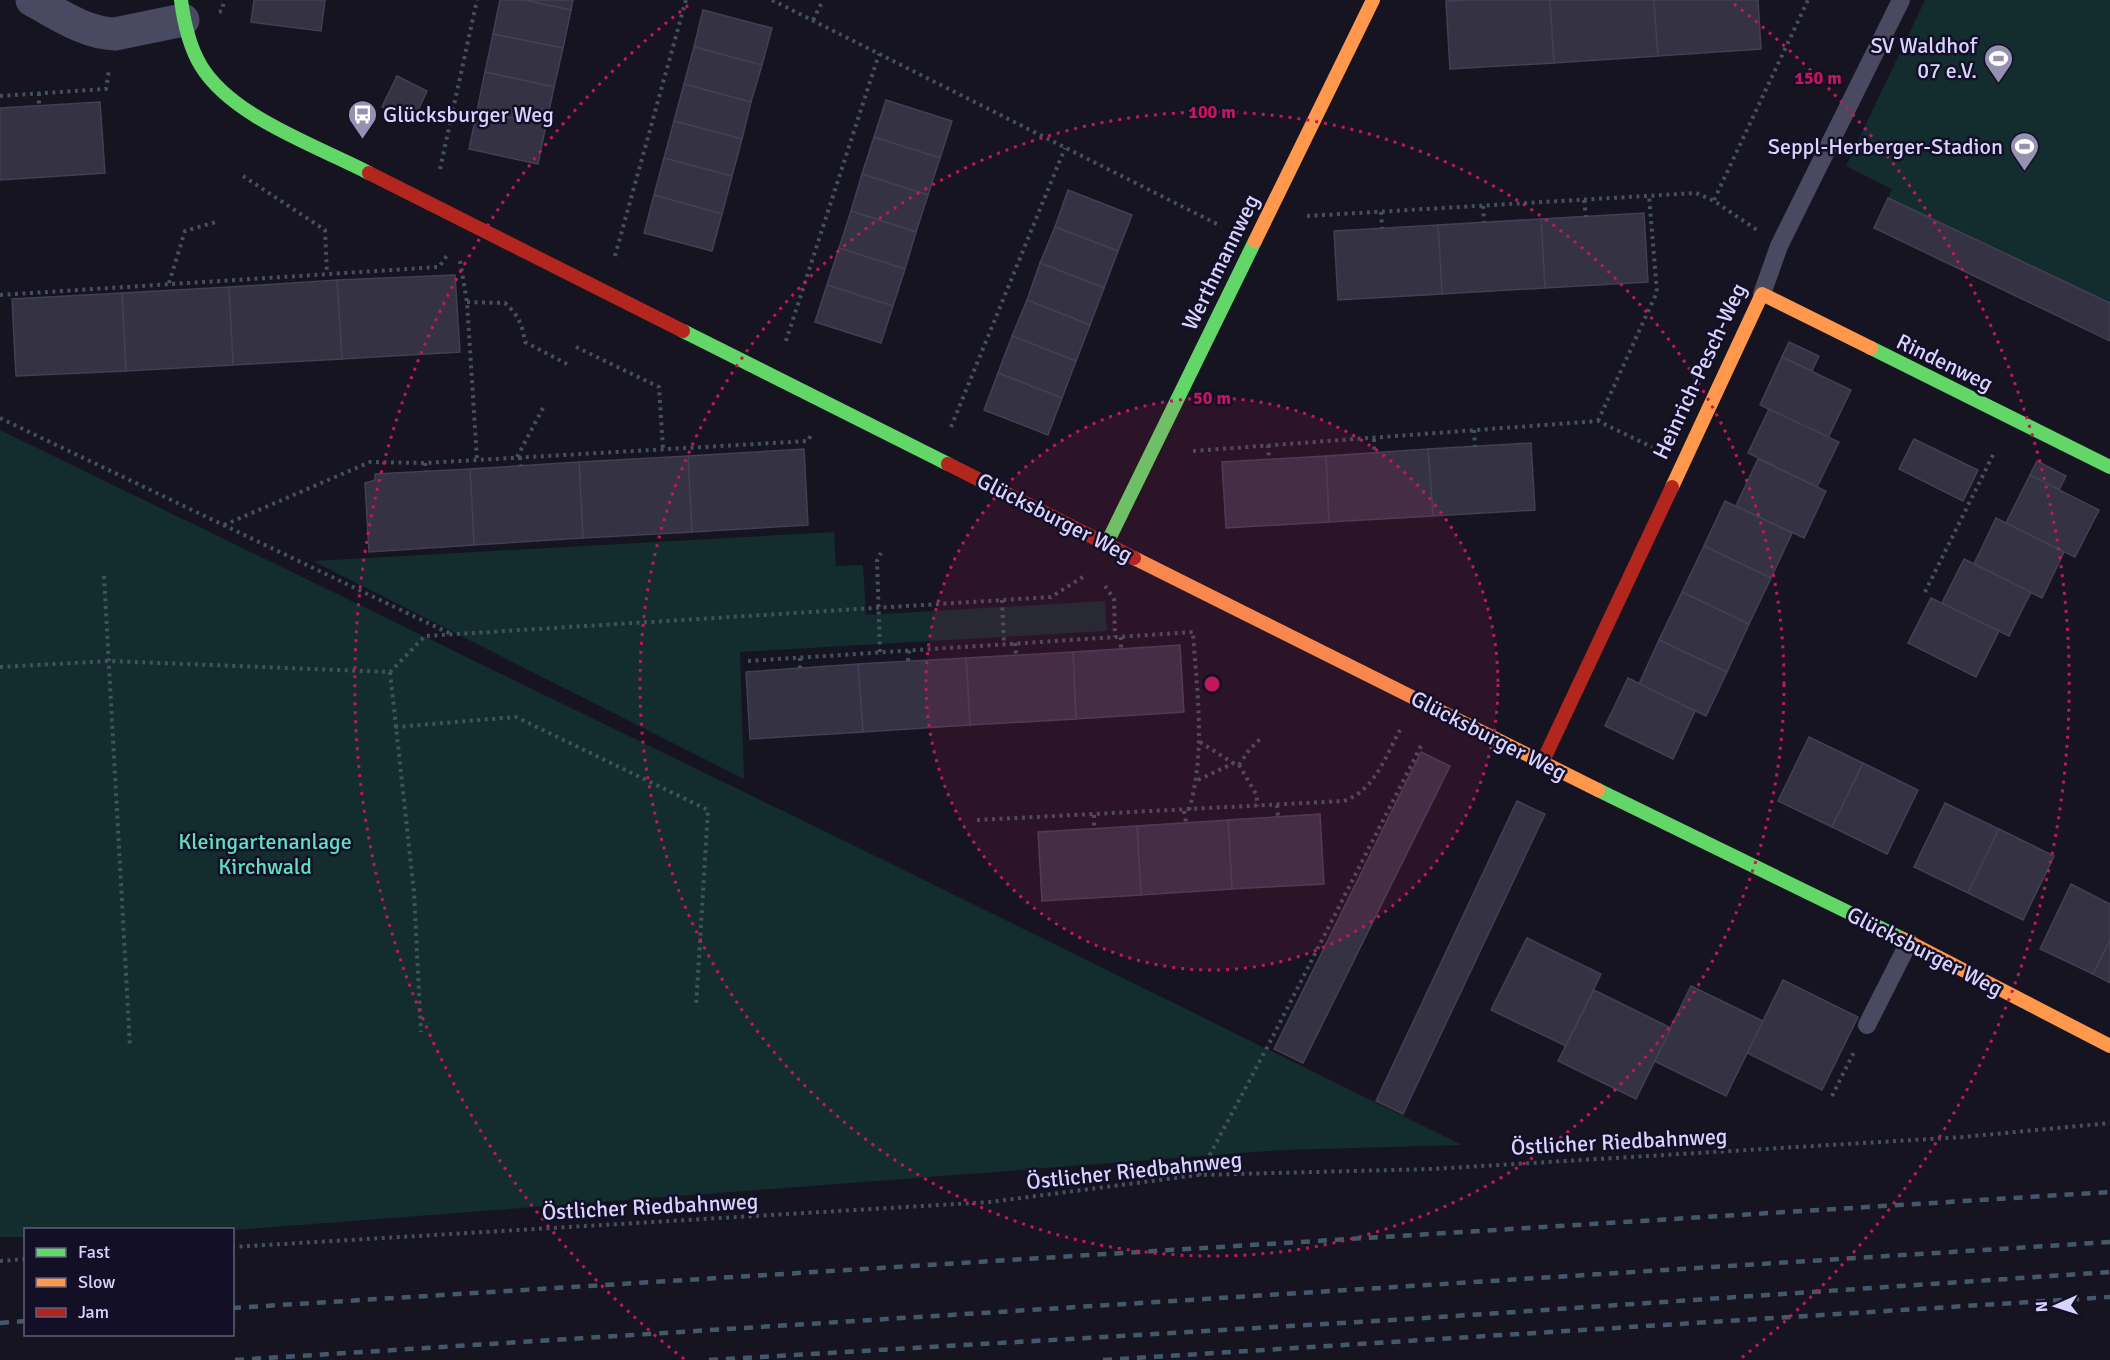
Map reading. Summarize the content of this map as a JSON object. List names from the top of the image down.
{
  "streets": {
    "street": [
      "Werthmannweg",
      "Rindenweg",
      "Heinrich-Pesch-Weg",
      "Glücksburger Weg"
    ],
    "path": ["Östlicher Riedbahnweg"]
  },
  "crossings": [
    ["Werthmannweg", "Glücksburger Weg"],
    ["Rindenweg", "Heinrich-Pesch-Weg"],
    ["Heinrich-Pesch-Weg", "Glücksburger Weg"]
  ],
  "parks": ["Kleingartenanlage Kirchwald"],
  "places": {
    "sports": ["SV Waldhof 07 e.V.", "Seppl-Herberger-Stadion"],
    "bus stop": ["Glücksburger Weg"]
  },
  "legend": ["Fast", "Slow", "Jam"],
  "north": "left",
  "rings": ["150 m", "100 m", "50 m"]
}
